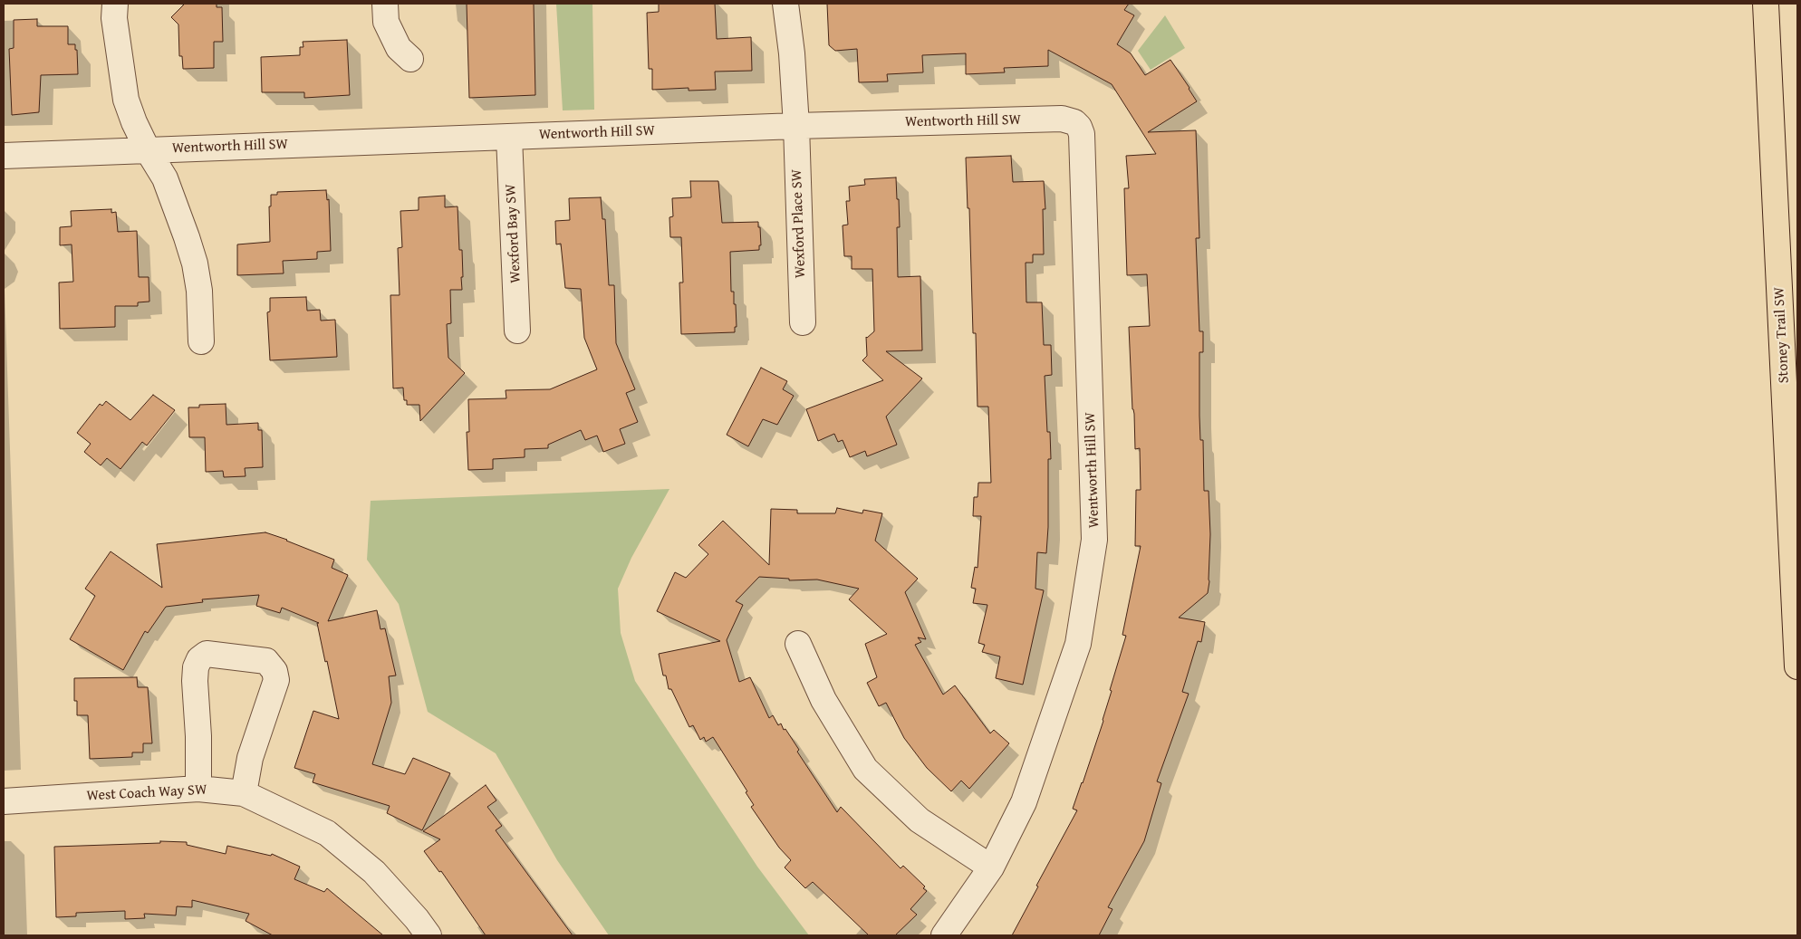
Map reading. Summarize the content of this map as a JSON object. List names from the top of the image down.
{
  "streets": {
    "highway": ["Stoney Trail SW"],
    "street": [
      "Wentworth Hill SW",
      "Wexford Place SW",
      "Wexford Bay SW",
      "West Coach Way SW"
    ]
  },
  "crossings": [
    ["Wentworth Hill SW", "Wexford Place SW"],
    ["Wentworth Hill SW", "Wexford Bay SW"]
  ]
}
